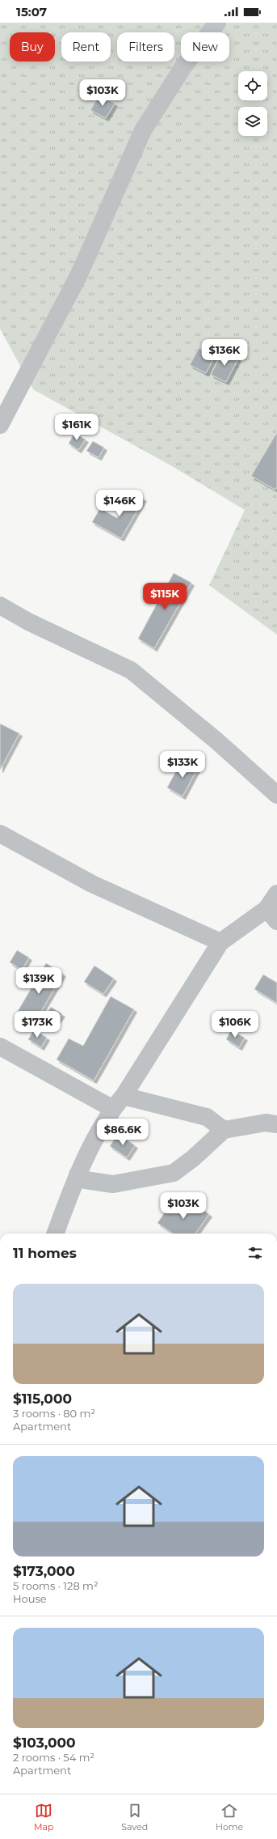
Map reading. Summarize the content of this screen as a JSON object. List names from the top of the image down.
{
  "page": {
    "status": "15:07",
    "chip": [
      "Buy",
      "Rent",
      "Filters",
      "New"
    ],
    "price": [
      "$103K",
      "$136K",
      "$161K",
      "$146K",
      "$115K",
      "$133K",
      "$139K",
      "$173K",
      "$106K",
      "$86.6K",
      "$103K"
    ],
    "heading": "11 homes",
    "list": [
      {
        "name": "$115,000",
        "note": "3 rooms · 80 m² · Apartment"
      },
      {
        "name": "$173,000",
        "note": "5 rooms · 128 m² · House"
      },
      {
        "name": "$103,000",
        "note": "2 rooms · 54 m² · Apartment"
      }
    ],
    "tabs": ["Map", "Saved", "Home"]
  }
}
